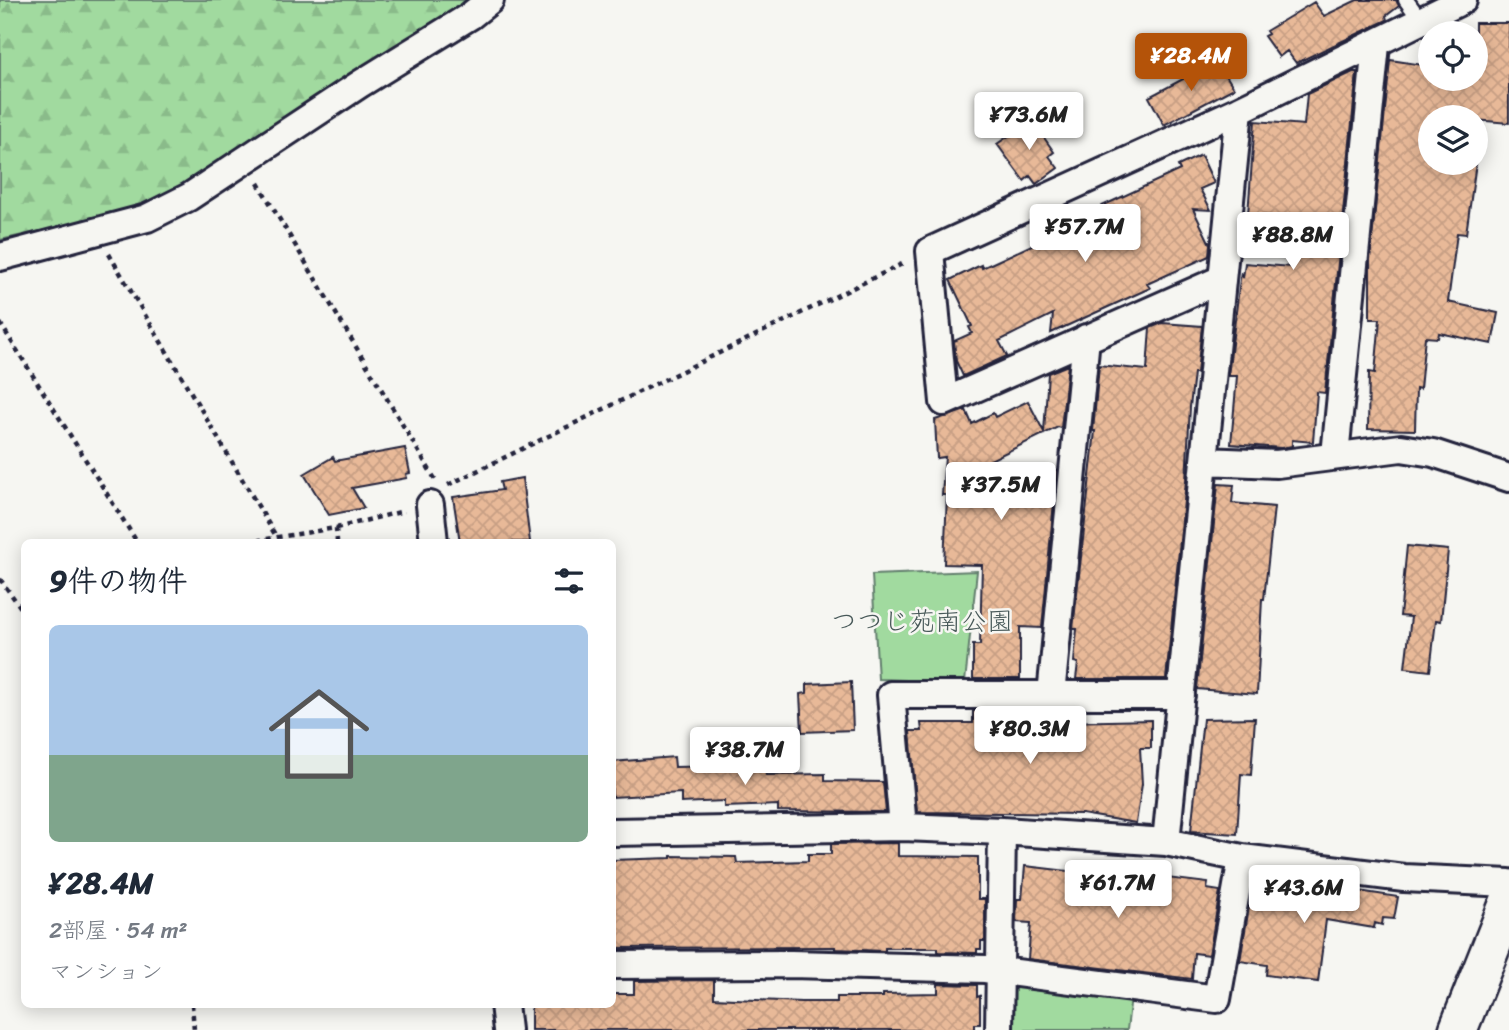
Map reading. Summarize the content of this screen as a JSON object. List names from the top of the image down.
{
  "parks": ["つつじ苑南公園"],
  "page": {
    "price": [
      "¥28.4M",
      "¥73.6M",
      "¥57.7M",
      "¥88.8M",
      "¥37.5M",
      "¥80.3M",
      "¥38.7M",
      "¥61.7M",
      "¥43.6M"
    ],
    "heading": "9件の物件",
    "list": [
      {
        "name": "¥28.4M",
        "note": "2部屋 · 54 m² · マンション"
      }
    ]
  }
}
